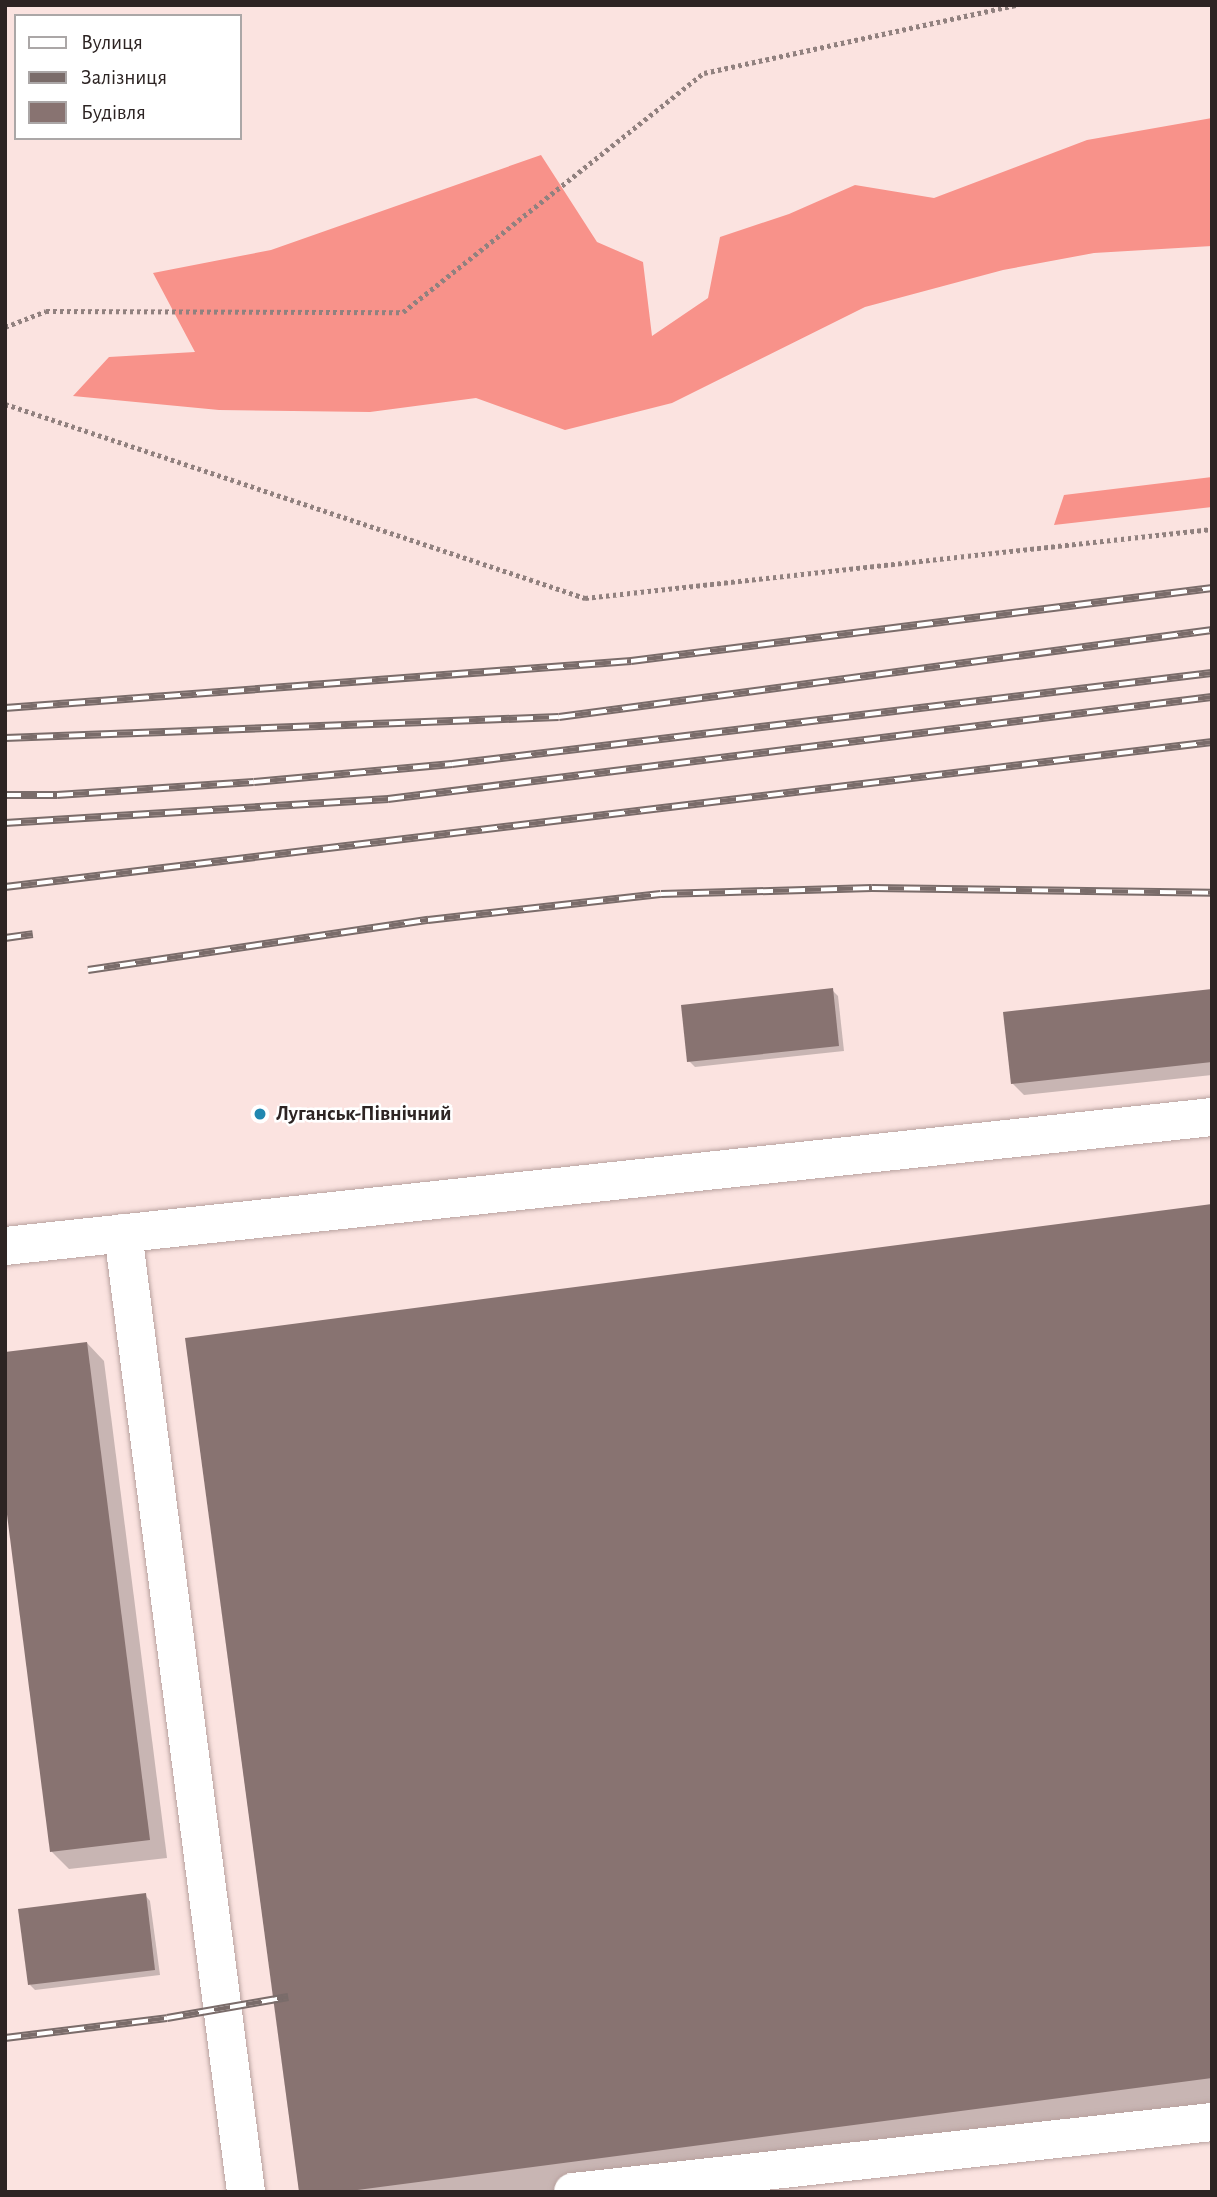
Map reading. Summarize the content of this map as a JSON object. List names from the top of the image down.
{
  "places": ["Луганськ-Північний"],
  "legend": ["Вулиця", "Залізниця", "Будівля"]
}
